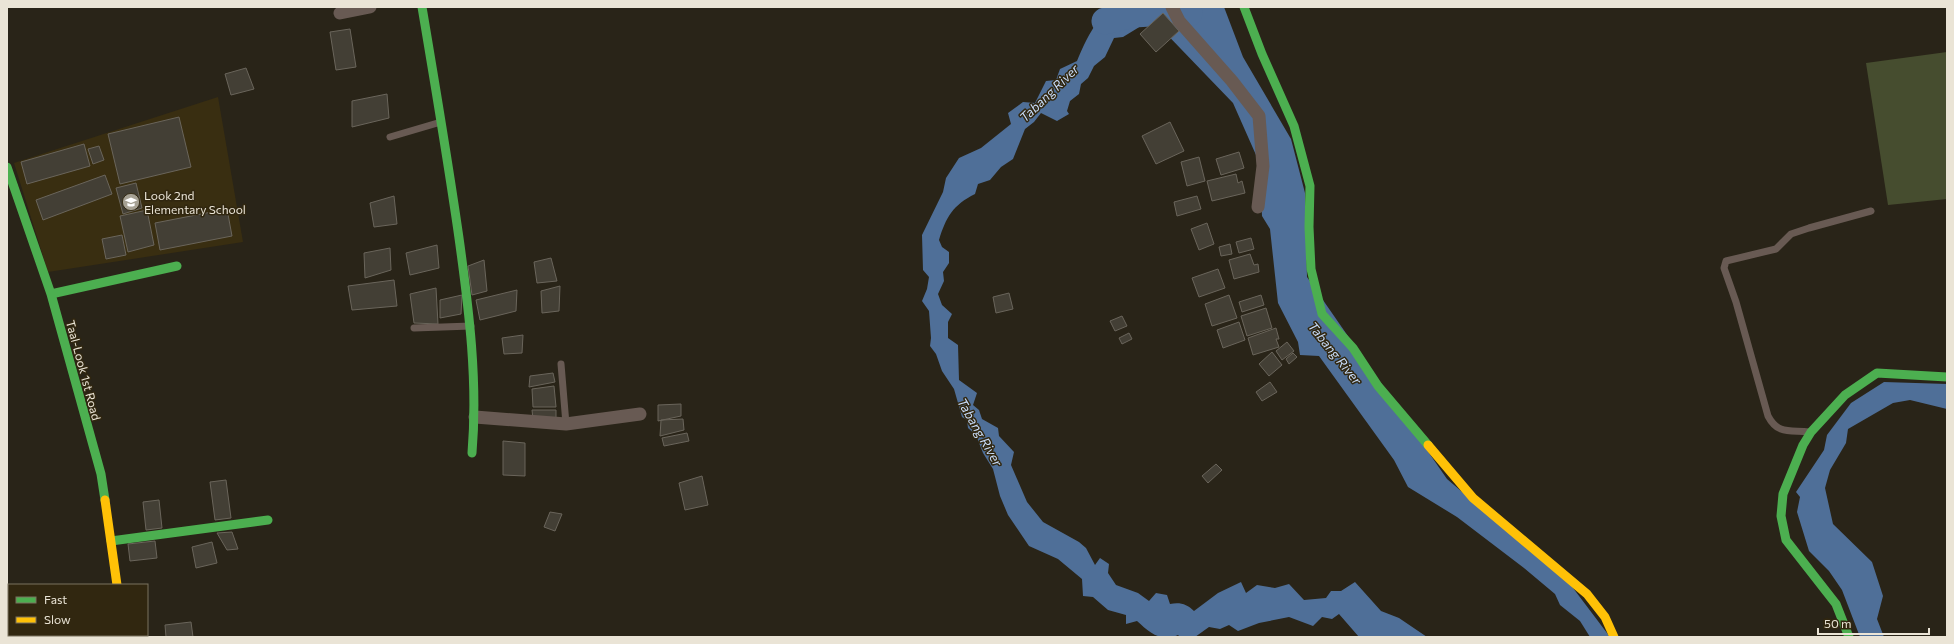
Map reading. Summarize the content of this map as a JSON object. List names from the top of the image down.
{
  "streets": {
    "street": ["Taal-Look 1st Road"]
  },
  "water": ["Tabang River"],
  "places": {
    "school or university": ["Look 2nd Elementary School"]
  },
  "legend": ["Fast", "Slow"],
  "scale_bar": "50 m"
}
